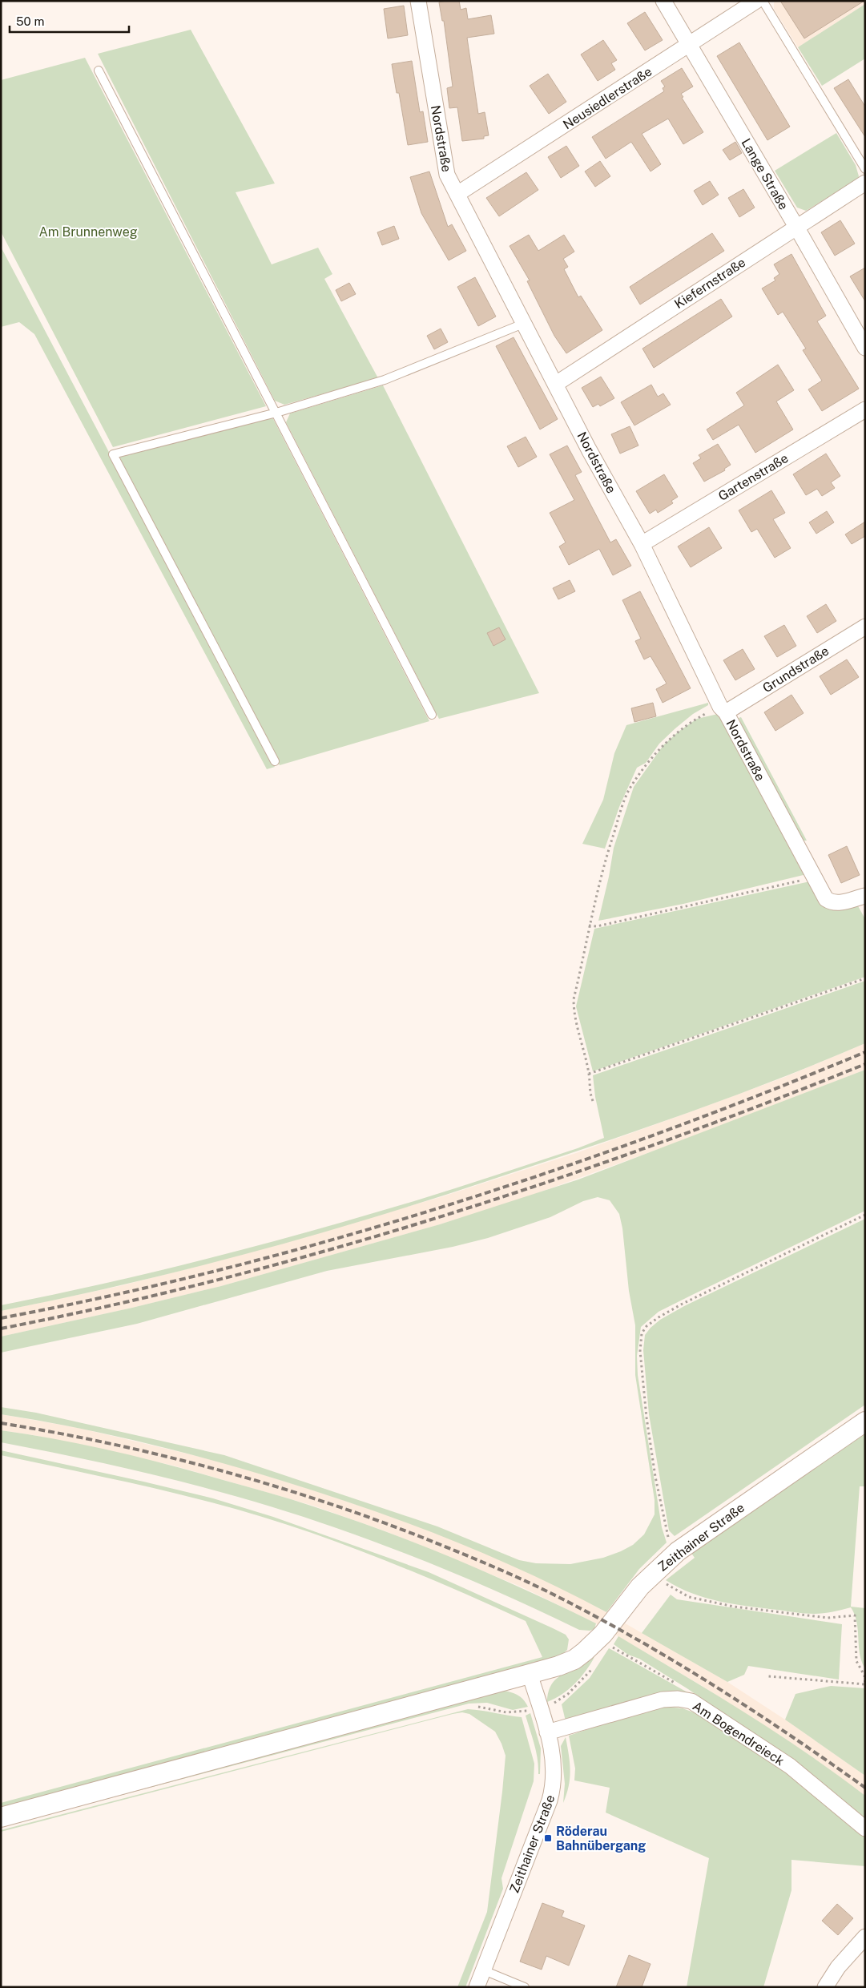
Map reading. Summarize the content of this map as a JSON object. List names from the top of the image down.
{
  "streets": {
    "street": [
      "Neusiedlerstraße",
      "Nordstraße",
      "Lange Straße",
      "Kiefernstraße",
      "Gartenstraße",
      "Grundstraße",
      "Zeithainer Straße",
      "Am Bogendreieck"
    ]
  },
  "crossings": [
    ["Neusiedlerstraße", "Nordstraße"],
    ["Neusiedlerstraße", "Lange Straße"],
    ["Nordstraße", "Kiefernstraße"],
    ["Nordstraße", "Gartenstraße"],
    ["Nordstraße", "Grundstraße"],
    ["Lange Straße", "Kiefernstraße"],
    ["Zeithainer Straße", "Am Bogendreieck"]
  ],
  "parks": ["Am Brunnenweg"],
  "places": {
    "transit": ["Röderau Bahnübergang"]
  },
  "scale_bar": "50 m"
}
